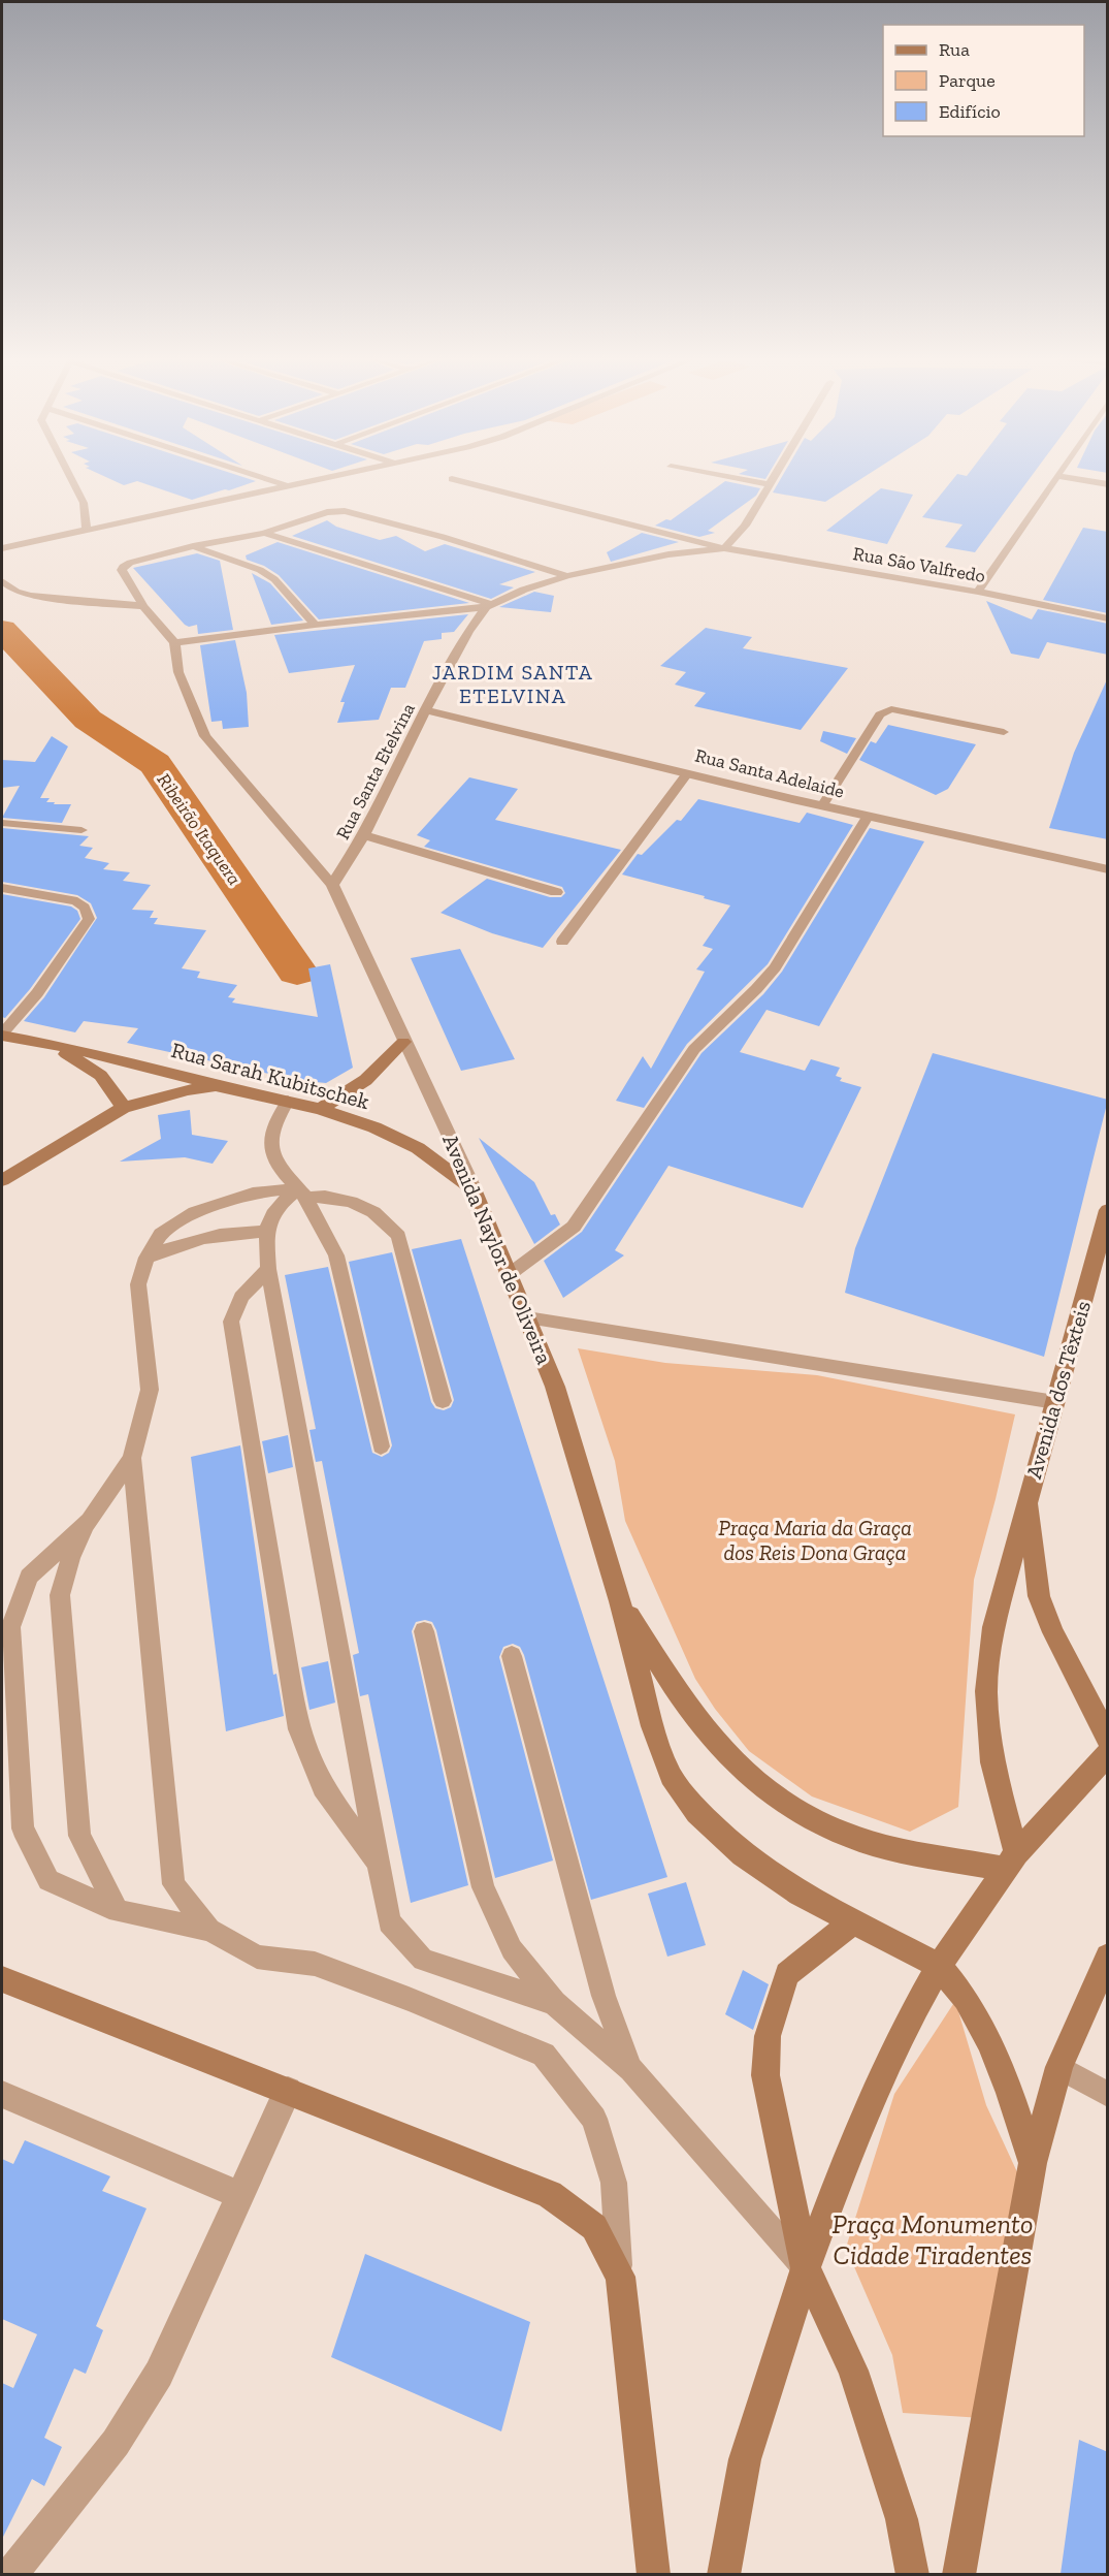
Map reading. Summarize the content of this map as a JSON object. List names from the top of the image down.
{
  "streets": {
    "main road": ["Rua Sarah Kubitschek", "Avenida Naylor de Oliveira", "Avenida dos Têxteis"],
    "street": ["Rua São Valfredo", "Rua Santa Etelvina", "Rua Santa Adelaide"]
  },
  "crossings": [
    ["Rua Santa Etelvina", "Rua Santa Adelaide"],
    ["Rua Santa Etelvina", "Avenida Naylor de Oliveira"],
    ["Rua Sarah Kubitschek", "Avenida Naylor de Oliveira"]
  ],
  "districts": ["JARDIM SANTA ETELVINA"],
  "water": ["Ribeirão Itaquera"],
  "parks": ["Praça Maria da Graça dos Reis Dona Graça", "Praça Monumento Cidade Tiradentes"],
  "legend": ["Rua", "Parque", "Edifício"]
}
